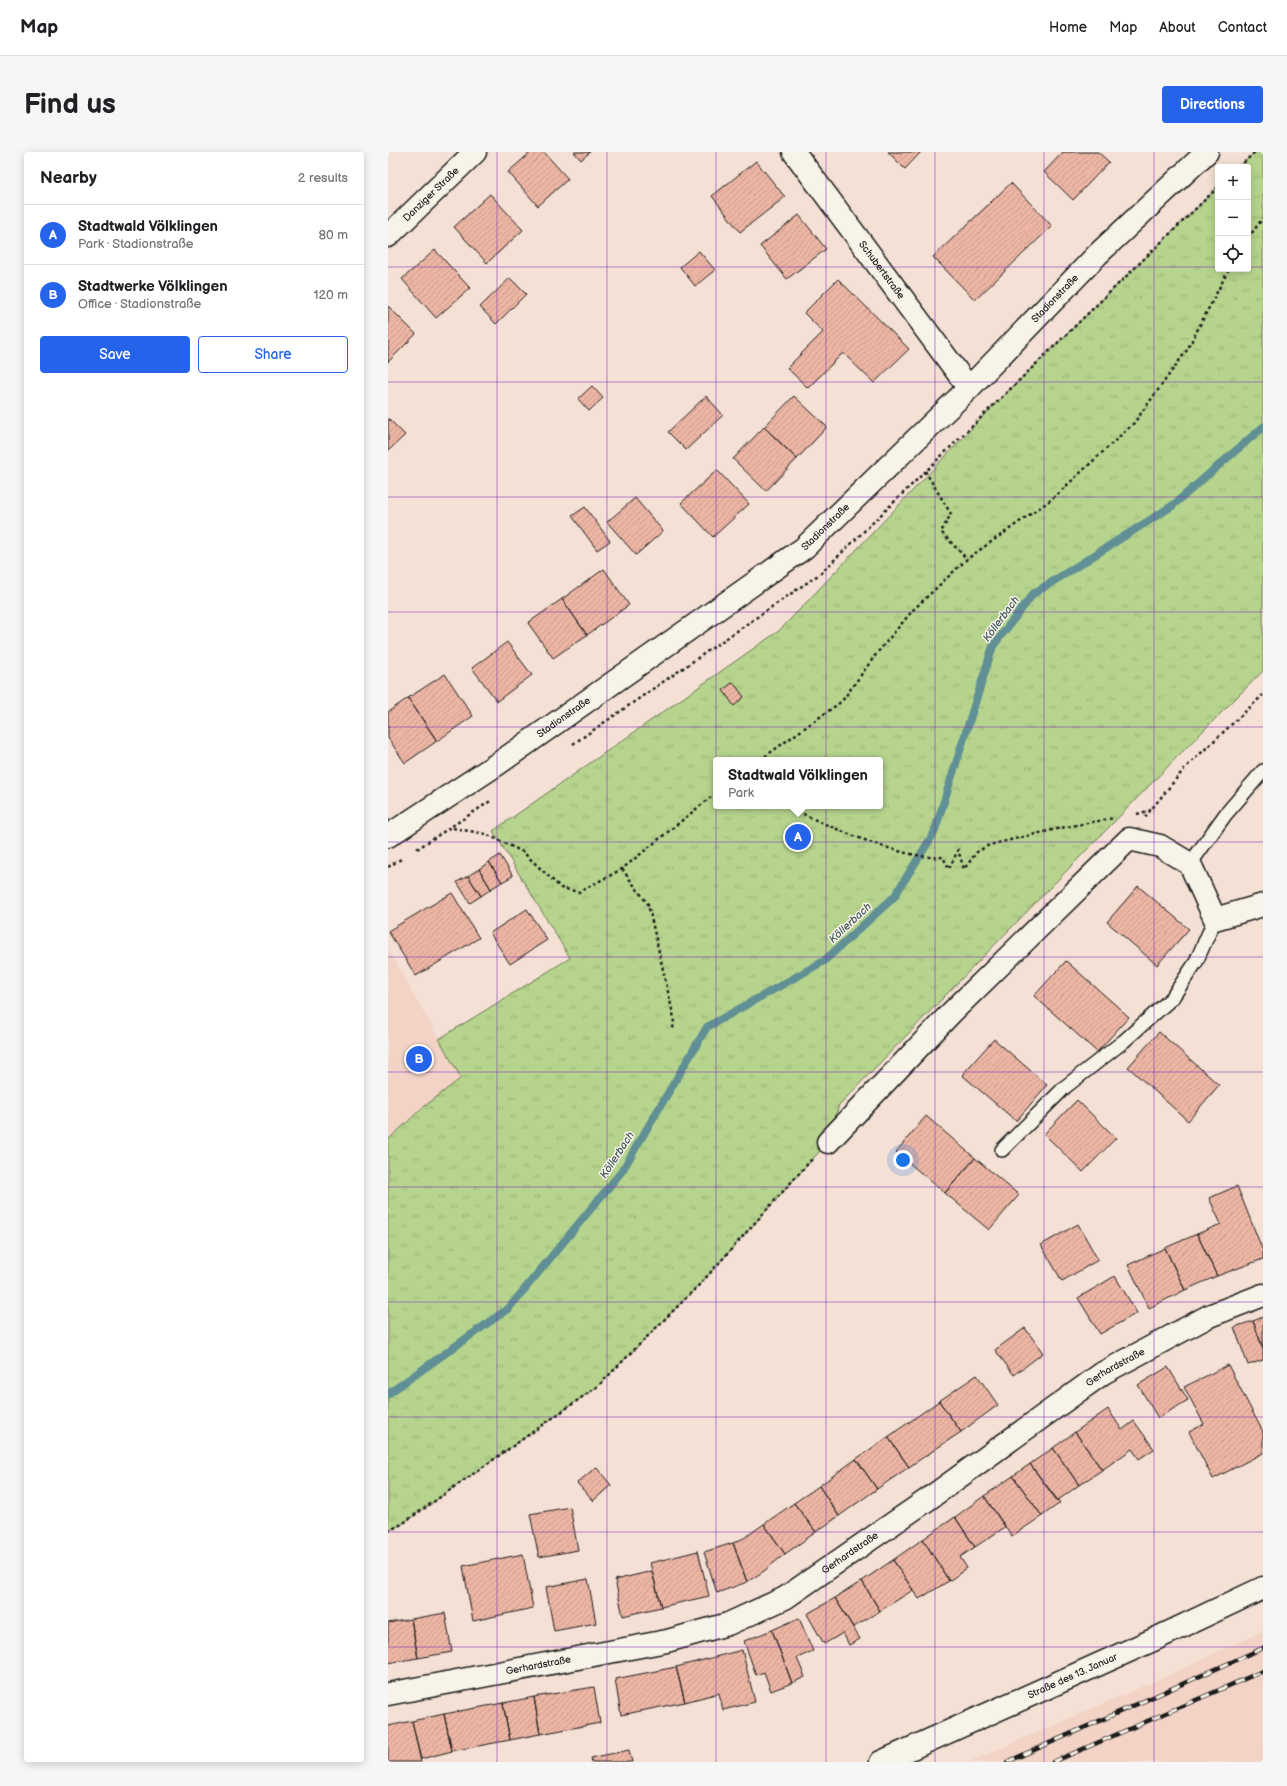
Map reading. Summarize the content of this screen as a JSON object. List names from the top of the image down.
{
  "streets": {
    "street": [
      "Danziger Straße",
      "Schubertstraße",
      "Stadionstraße",
      "Gerhardstraße",
      "Straße des 13. Januar"
    ]
  },
  "crossings": [
    ["Schubertstraße", "Stadionstraße"]
  ],
  "water": ["Köllerbach"],
  "page": {
    "header": "Map",
    "nav": [
      "Home",
      "Map",
      "About",
      "Contact"
    ],
    "buttons": [
      "Directions",
      ["Save", "Share"]
    ],
    "title": "Find us",
    "heading": ["Nearby", "2 results"],
    "map_buttons": ["+", "−"],
    "list": [
      {
        "mark": "A",
        "name": "Stadtwald Völklingen",
        "note": "Park · Stadionstraße",
        "value": "80 m"
      },
      {
        "mark": "B",
        "name": "Stadtwerke Völklingen",
        "note": "Office · Stadionstraße",
        "value": "120 m"
      }
    ],
    "popup": ["Stadtwald Völklingen", "Park"],
    "pins": ["A", "B"]
  }
}
